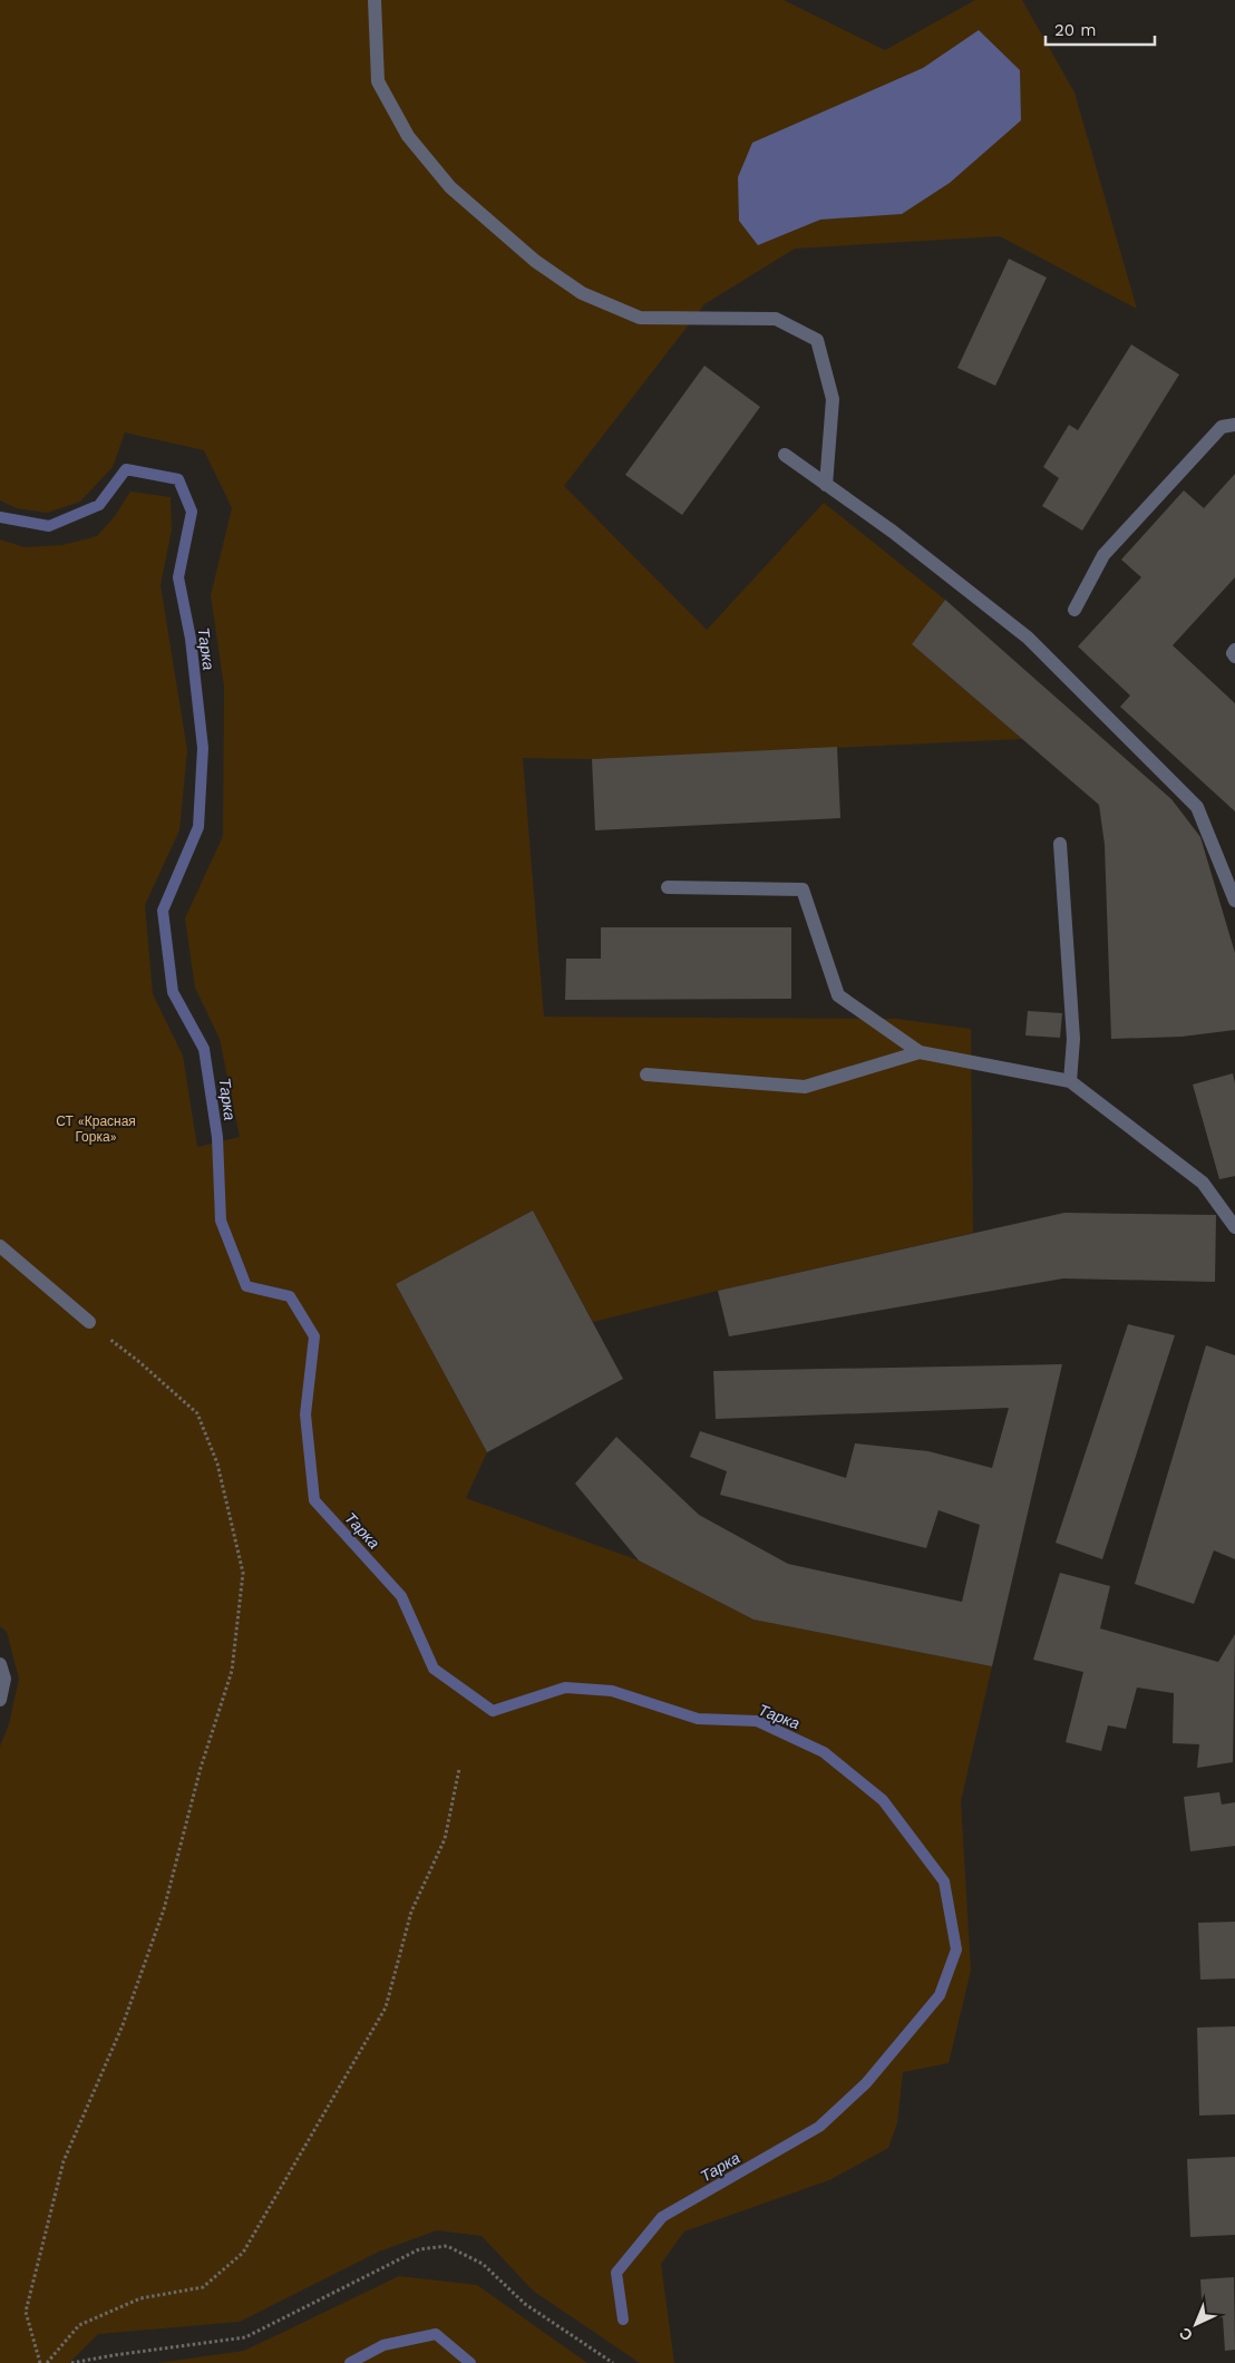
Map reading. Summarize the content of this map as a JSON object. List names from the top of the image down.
{
  "water": ["Тарка"],
  "parks": ["СТ «Красная Горка»"],
  "scale_bar": "20 m",
  "north": "bottom left"
}
